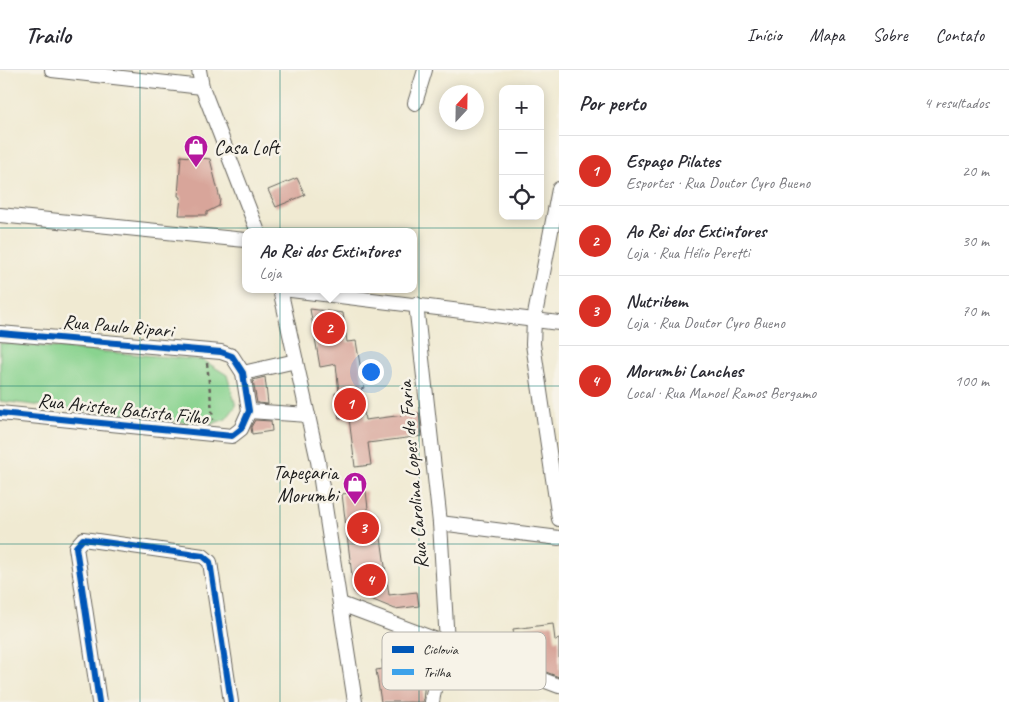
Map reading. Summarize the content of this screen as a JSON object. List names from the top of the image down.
{
  "streets": {
    "street": ["Rua Paulo Ripari", "Rua Aristeu Batista Filho", "Rua Carolina Lopes de Faria"]
  },
  "places": {
    "shop": ["Casa Loft", "Tapeçaria Morumbi"]
  },
  "legend": ["Ciclovia", "Trilha"],
  "north": "top",
  "page": {
    "header": "Trailo",
    "nav": [
      "Início",
      "Mapa",
      "Sobre",
      "Contato"
    ],
    "heading": ["Por perto", "4 resultados"],
    "map_buttons": ["+", "−"],
    "list": [
      {
        "mark": "1",
        "name": "Espaço Pilates",
        "note": "Esportes · Rua Doutor Cyro Bueno",
        "value": "20 m"
      },
      {
        "mark": "2",
        "name": "Ao Rei dos Extintores",
        "note": "Loja · Rua Hélio Peretti",
        "value": "30 m"
      },
      {
        "mark": "3",
        "name": "Nutribem",
        "note": "Loja · Rua Doutor Cyro Bueno",
        "value": "70 m"
      },
      {
        "mark": "4",
        "name": "Morumbi Lanches",
        "note": "Local · Rua Manoel Ramos Bergamo",
        "value": "100 m"
      }
    ],
    "popup": ["Ao Rei dos Extintores", "Loja"],
    "pins": [
      "2",
      "1",
      "3",
      "4"
    ]
  }
}
